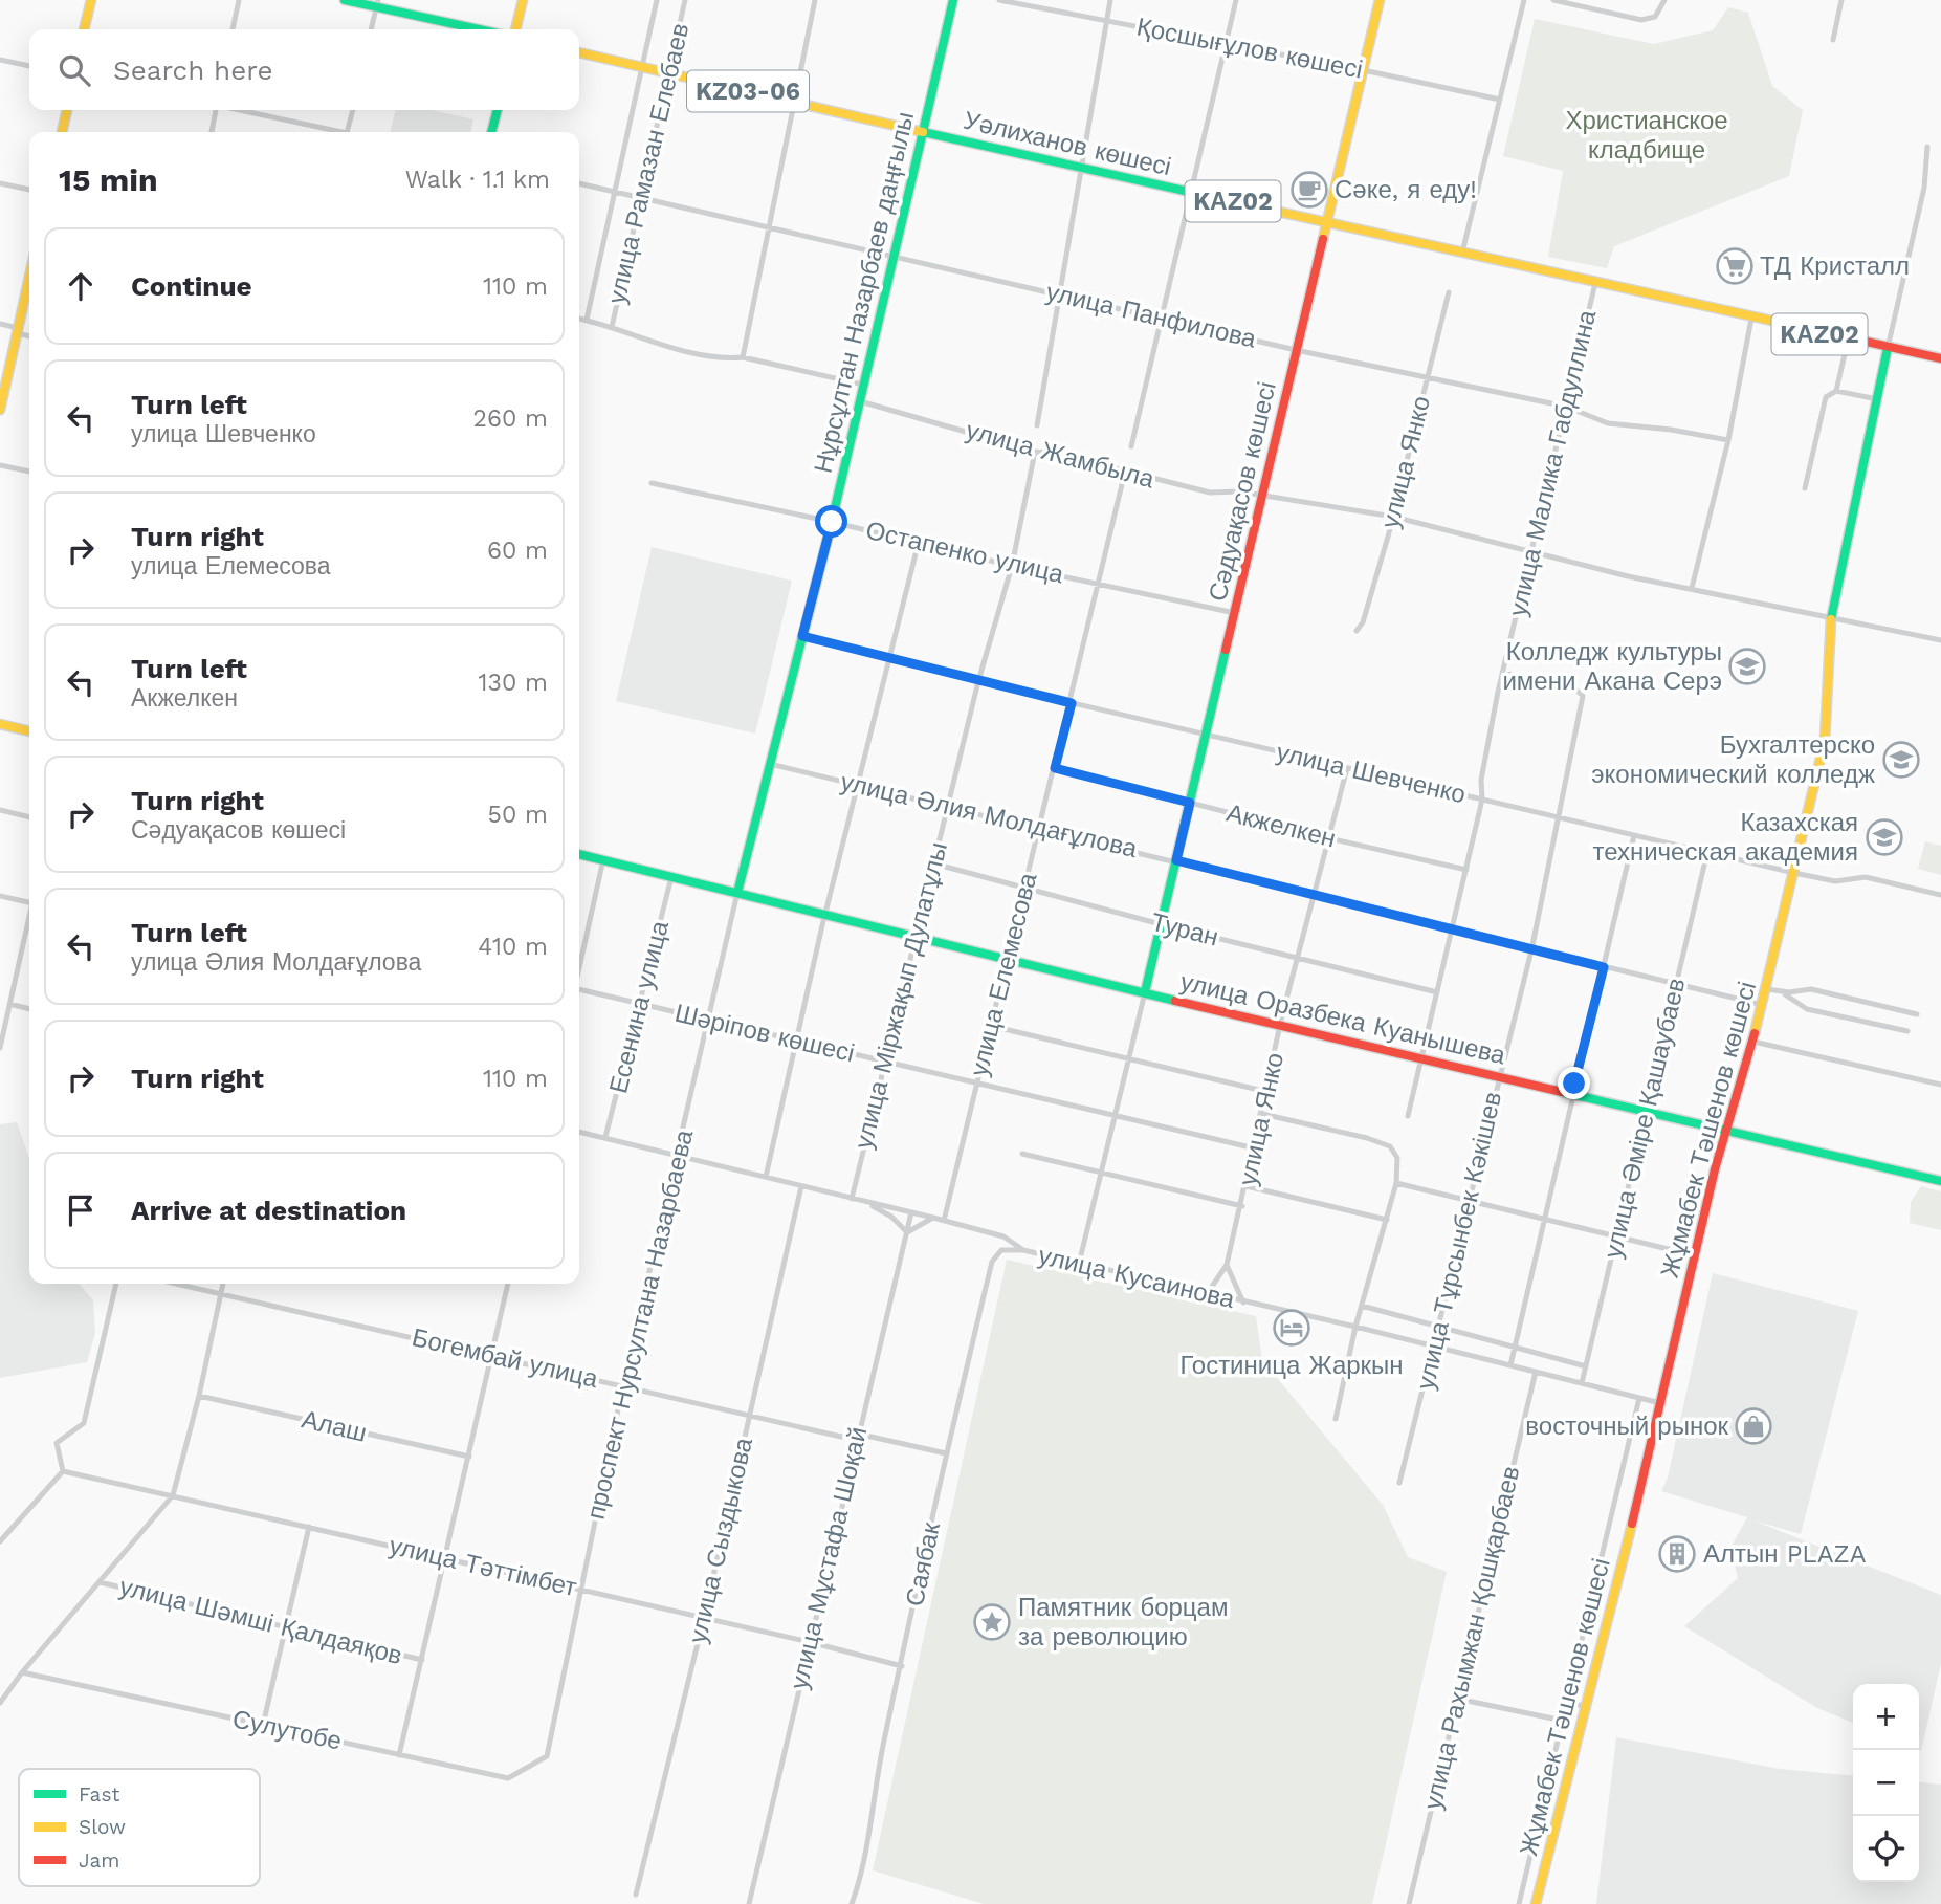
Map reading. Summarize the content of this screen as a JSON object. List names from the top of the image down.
{
  "streets": {
    "main road": [
      "KZ03-06",
      "Уәлиханов көшесі",
      "KАZ02",
      "Нұрсұлтан Назарбаев даңғылы",
      "Сәдуақасов көшесі",
      "улица Оразбека Куанышева",
      "Жұмабек Тәшенов көшесі"
    ],
    "street": [
      "Қосшығұлов көшесі",
      "улица Рамазан Елебаев",
      "улица Панфилова",
      "улица Жамбыла",
      "улица Янко",
      "улица Малика Габдуллина",
      "Остапенко улица",
      "улица Шевченко",
      "улица Әлия Молдағұлова",
      "Акжелкен",
      "Туран",
      "улица Елемесова",
      "улица Міржақып Дулатұлы",
      "Есенина улица",
      "Шәріпов көшесі",
      "улица Әміре Қашаубаев",
      "улица Тұрсынбек Кәкішев",
      "улица Кусаинова",
      "проспект Нурсултана Назарбаева",
      "Богембай улица",
      "Алаш",
      "улица Сыздыкова",
      "улица Мұстафа Шоқай",
      "Саябак",
      "улица Тәттімбет",
      "улица Шәмші Қалдаяқов",
      "улица Рахымжан Қошқарбаев",
      "Сулутобе"
    ]
  },
  "crossings": [
    ["Қосшығұлов көшесі", "Сәдуақасов көшесі"],
    ["Уәлиханов көшесі", "улица Рамазан Елебаев"],
    ["Уәлиханов көшесі", "KАZ02"],
    ["Уәлиханов көшесі", "Нұрсұлтан Назарбаев даңғылы"],
    ["Уәлиханов көшесі", "улица Малика Габдуллина"],
    ["Уәлиханов көшесі", "Сәдуақасов көшесі"],
    ["улица Рамазан Елебаев", "улица Панфилова"],
    ["KАZ02", "улица Малика Габдуллина"],
    ["KАZ02", "Жұмабек Тәшенов көшесі"],
    ["Нұрсұлтан Назарбаев даңғылы", "улица Панфилова"],
    ["Нұрсұлтан Назарбаев даңғылы", "улица Жамбыла"],
    ["Нұрсұлтан Назарбаев даңғылы", "Остапенко улица"],
    ["Нұрсұлтан Назарбаев даңғылы", "улица Шевченко"],
    ["Нұрсұлтан Назарбаев даңғылы", "улица Әлия Молдағұлова"],
    ["Нұрсұлтан Назарбаев даңғылы", "улица Оразбека Куанышева"],
    ["Нұрсұлтан Назарбаев даңғылы", "проспект Нурсултана Назарбаева"],
    ["улица Панфилова", "улица Янко"],
    ["улица Панфилова", "улица Малика Габдуллина"],
    ["улица Панфилова", "Сәдуақасов көшесі"],
    ["улица Жамбыла", "улица Янко"],
    ["улица Жамбыла", "улица Малика Габдуллина"],
    ["улица Жамбыла", "Сәдуақасов көшесі"],
    ["улица Жамбыла", "улица Елемесова"],
    ["улица Жамбыла", "улица Міржақып Дулатұлы"],
    ["улица Жамбыла", "Жұмабек Тәшенов көшесі"],
    ["улица Янко", "улица Шевченко"],
    ["улица Янко", "улица Әлия Молдағұлова"],
    ["улица Янко", "Акжелкен"],
    ["улица Янко", "Туран"],
    ["улица Янко", "улица Оразбека Куанышева"],
    ["улица Янко", "Шәріпов көшесі"],
    ["улица Янко", "улица Кусаинова"],
    ["улица Малика Габдуллина", "улица Шевченко"],
    ["улица Малика Габдуллина", "улица Әлия Молдағұлова"],
    ["улица Малика Габдуллина", "Акжелкен"],
    ["улица Малика Габдуллина", "Туран"],
    ["улица Малика Габдуллина", "улица Оразбека Куанышева"],
    ["улица Малика Габдуллина", "улица Тұрсынбек Кәкішев"],
    ["Сәдуақасов көшесі", "Остапенко улица"],
    ["Сәдуақасов көшесі", "улица Шевченко"],
    ["Сәдуақасов көшесі", "улица Әлия Молдағұлова"],
    ["Сәдуақасов көшесі", "Акжелкен"],
    ["Сәдуақасов көшесі", "Туран"],
    ["Сәдуақасов көшесі", "улица Оразбека Куанышева"],
    ["Остапенко улица", "улица Елемесова"],
    ["Остапенко улица", "улица Міржақып Дулатұлы"],
    ["улица Шевченко", "улица Елемесова"],
    ["улица Шевченко", "улица Міржақып Дулатұлы"],
    ["улица Шевченко", "улица Әміре Қашаубаев"],
    ["улица Шевченко", "Жұмабек Тәшенов көшесі"],
    ["улица Шевченко", "улица Тұрсынбек Кәкішев"],
    ["улица Әлия Молдағұлова", "улица Елемесова"],
    ["улица Әлия Молдағұлова", "улица Міржақып Дулатұлы"],
    ["улица Әлия Молдағұлова", "улица Әміре Қашаубаев"],
    ["улица Әлия Молдағұлова", "Жұмабек Тәшенов көшесі"],
    ["улица Әлия Молдағұлова", "улица Тұрсынбек Кәкішев"],
    ["Акжелкен", "улица Елемесова"],
    ["Туран", "улица Елемесова"],
    ["Туран", "улица Міржақып Дулатұлы"],
    ["улица Елемесова", "улица Оразбека Куанышева"],
    ["улица Елемесова", "Шәріпов көшесі"],
    ["улица Елемесова", "улица Кусаинова"],
    ["улица Міржақып Дулатұлы", "улица Оразбека Куанышева"],
    ["улица Міржақып Дулатұлы", "Шәріпов көшесі"],
    ["улица Міржақып Дулатұлы", "улица Кусаинова"],
    ["Есенина улица", "улица Оразбека Куанышева"],
    ["Есенина улица", "Шәріпов көшесі"],
    ["Есенина улица", "улица Кусаинова"],
    ["улица Оразбека Куанышева", "улица Әміре Қашаубаев"],
    ["улица Оразбека Куанышева", "Жұмабек Тәшенов көшесі"],
    ["улица Оразбека Куанышева", "улица Тұрсынбек Кәкішев"],
    ["улица Оразбека Куанышева", "проспект Нурсултана Назарбаева"],
    ["Шәріпов көшесі", "проспект Нурсултана Назарбаева"],
    ["улица Әміре Қашаубаев", "улица Кусаинова"],
    ["Жұмабек Тәшенов көшесі", "улица Кусаинова"],
    ["улица Тұрсынбек Кәкішев", "улица Кусаинова"],
    ["улица Кусаинова", "проспект Нурсултана Назарбаева"],
    ["улица Кусаинова", "улица Сыздыкова"],
    ["улица Кусаинова", "улица Мұстафа Шоқай"],
    ["улица Кусаинова", "Саябак"],
    ["улица Кусаинова", "улица Рахымжан Қошқарбаев"],
    ["проспект Нурсултана Назарбаева", "Богембай улица"],
    ["проспект Нурсултана Назарбаева", "улица Тәттімбет"],
    ["проспект Нурсултана Назарбаева", "Сулутобе"],
    ["Богембай улица", "улица Сыздыкова"],
    ["Богембай улица", "улица Мұстафа Шоқай"],
    ["Богембай улица", "Саябак"],
    ["улица Сыздыкова", "улица Тәттімбет"],
    ["улица Мұстафа Шоқай", "улица Тәттімбет"],
    ["Саябак", "улица Тәттімбет"]
  ],
  "parks": ["Христианское кладбище"],
  "places": {
    "cafe": ["Сәке, я еду!"],
    "supermarket": ["ТД Кристалл"],
    "school or university": ["Колледж культуры имени Акана Серэ", "Бухгалтерско экономический колледж", "Казахская техническая академия"],
    "hotel": ["Гостиница Жаркын"],
    "shop": ["восточный рынок"],
    "building": ["Алтын PLAZA"],
    "place": ["Памятник борцам за революцию"]
  },
  "legend": ["Fast", "Slow", "Jam"],
  "page": {
    "search": "Search here",
    "heading": ["15 min", "Walk · 1.1 km"],
    "list": [
      ["Continue", "110 m"],
      ["Turn left", "улица Шевченко", "260 m"],
      ["Turn right", "улица Елемесова", "60 m"],
      ["Turn left", "Акжелкен", "130 m"],
      ["Turn right", "Сәдуақасов көшесі", "50 m"],
      ["Turn left", "улица Әлия Молдағұлова", "410 m"],
      ["Turn right", "110 m"],
      "Arrive at destination"
    ],
    "map_buttons": ["+", "−"]
  }
}
